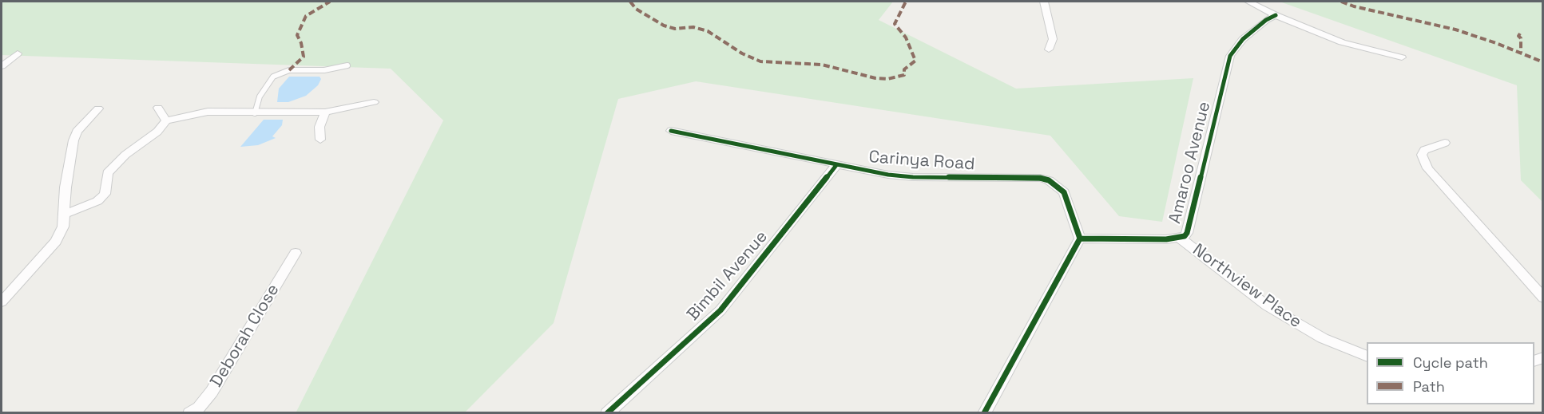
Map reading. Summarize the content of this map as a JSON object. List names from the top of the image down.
{
  "streets": {
    "street": [
      "Carinya Road",
      "Amaroo Avenue",
      "Bimbil Avenue",
      "Northview Place",
      "Deborah Close"
    ]
  },
  "crossings": [
    ["Carinya Road", "Amaroo Avenue"],
    ["Carinya Road", "Bimbil Avenue"],
    ["Amaroo Avenue", "Northview Place"]
  ],
  "legend": ["Cycle path", "Path"]
}
